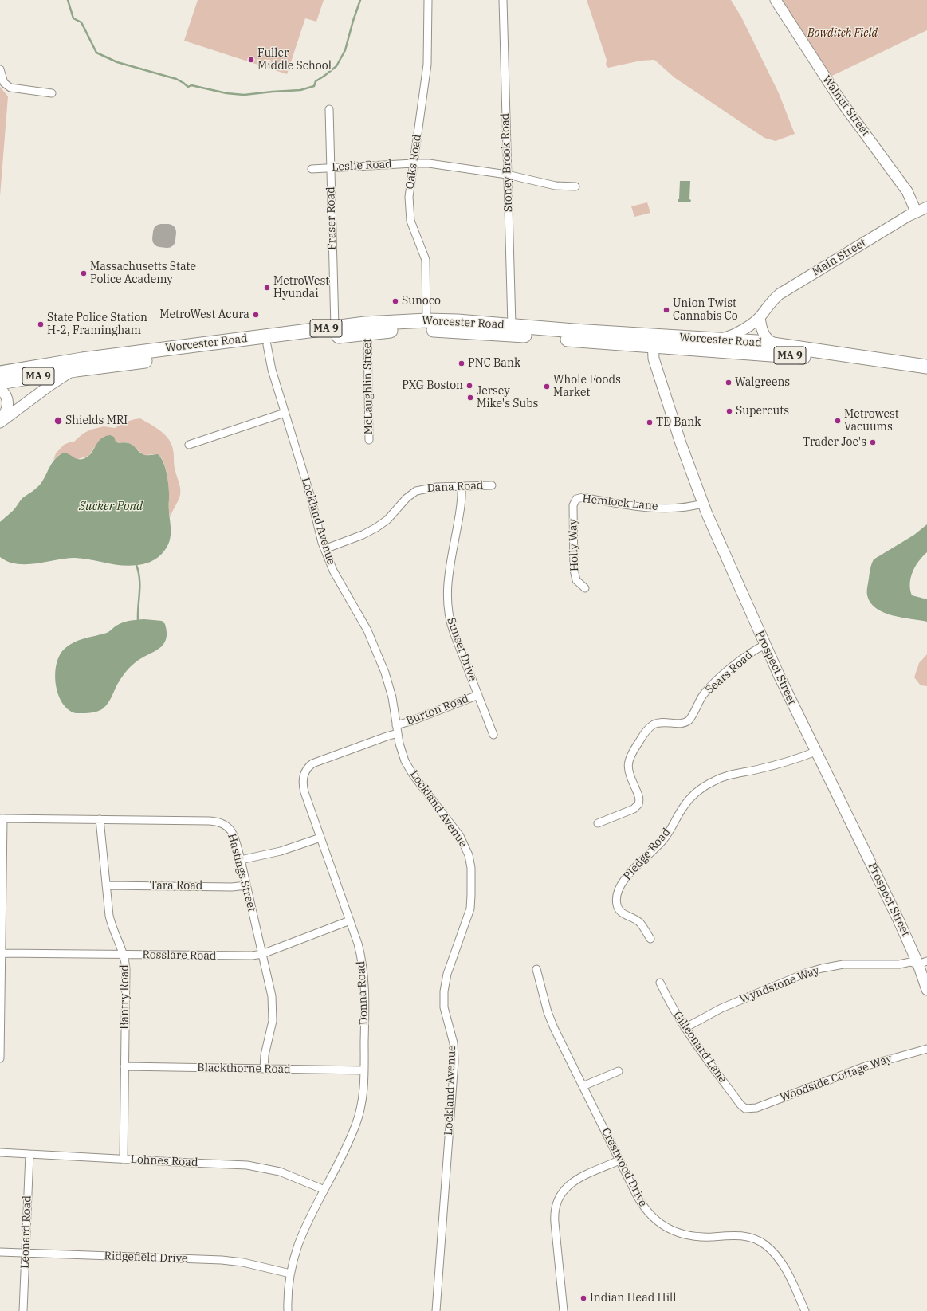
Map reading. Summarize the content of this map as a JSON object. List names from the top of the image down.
{
  "streets": {
    "highway": ["Worcester Road", "MA 9"],
    "street": [
      "Walnut Street",
      "Oaks Road",
      "Stoney Brook Road",
      "Leslie Road",
      "Fraser Road",
      "Main Street",
      "McLaughlin Street",
      "Dana Road",
      "Hemlock Lane",
      "Lockland Avenue",
      "Holly Way",
      "Sunset Drive",
      "Prospect Street",
      "Sears Road",
      "Burton Road",
      "Pledge Road",
      "Hastings Street",
      "Tara Road",
      "Rosslare Road",
      "Wyndstone Way",
      "Donna Road",
      "Bantry Road",
      "Gilleonard Lane",
      "Blackthorne Road",
      "Woodside Cottage Way",
      "Lohnes Road",
      "Crestwood Drive",
      "Leonard Road",
      "Ridgefield Drive"
    ]
  },
  "crossings": [
    ["Walnut Street", "Main Street"],
    ["Oaks Road", "Leslie Road"],
    ["Oaks Road", "Worcester Road"],
    ["Stoney Brook Road", "Leslie Road"],
    ["Stoney Brook Road", "Worcester Road"],
    ["Leslie Road", "Fraser Road"],
    ["Fraser Road", "Worcester Road"],
    ["Main Street", "Worcester Road"],
    ["Worcester Road", "McLaughlin Street"],
    ["Worcester Road", "Lockland Avenue"],
    ["Worcester Road", "Prospect Street"],
    ["Dana Road", "Lockland Avenue"],
    ["Dana Road", "Sunset Drive"],
    ["Hemlock Lane", "Holly Way"],
    ["Hemlock Lane", "Prospect Street"],
    ["Lockland Avenue", "Burton Road"],
    ["Lockland Avenue", "Donna Road"],
    ["Sunset Drive", "Burton Road"],
    ["Prospect Street", "Sears Road"],
    ["Prospect Street", "Pledge Road"],
    ["Prospect Street", "Wyndstone Way"],
    ["Hastings Street", "Tara Road"],
    ["Hastings Street", "Rosslare Road"],
    ["Hastings Street", "Bantry Road"],
    ["Hastings Street", "Blackthorne Road"],
    ["Tara Road", "Bantry Road"],
    ["Rosslare Road", "Donna Road"],
    ["Rosslare Road", "Bantry Road"],
    ["Wyndstone Way", "Gilleonard Lane"],
    ["Donna Road", "Blackthorne Road"],
    ["Donna Road", "Lohnes Road"],
    ["Donna Road", "Ridgefield Drive"],
    ["Bantry Road", "Blackthorne Road"],
    ["Bantry Road", "Lohnes Road"],
    ["Gilleonard Lane", "Woodside Cottage Way"],
    ["Lohnes Road", "Leonard Road"],
    ["Leonard Road", "Ridgefield Drive"]
  ],
  "water": ["Sucker Pond"],
  "parks": ["Bowditch Field"],
  "places": [
    "Fuller Middle School",
    "Massachusetts State Police Academy",
    "MetroWest Hyundai",
    "Sunoco",
    "Union Twist Cannabis Co",
    "MetroWest Acura",
    "State Police Station H-2, Framingham",
    "PNC Bank",
    "Walgreens",
    "PXG Boston",
    "Whole Foods Market",
    "Jersey Mike's Subs",
    "Supercuts",
    "Shields MRI",
    "Metrowest Vacuums",
    "TD Bank",
    "Trader Joe's",
    "Indian Head Hill"
  ]
}
